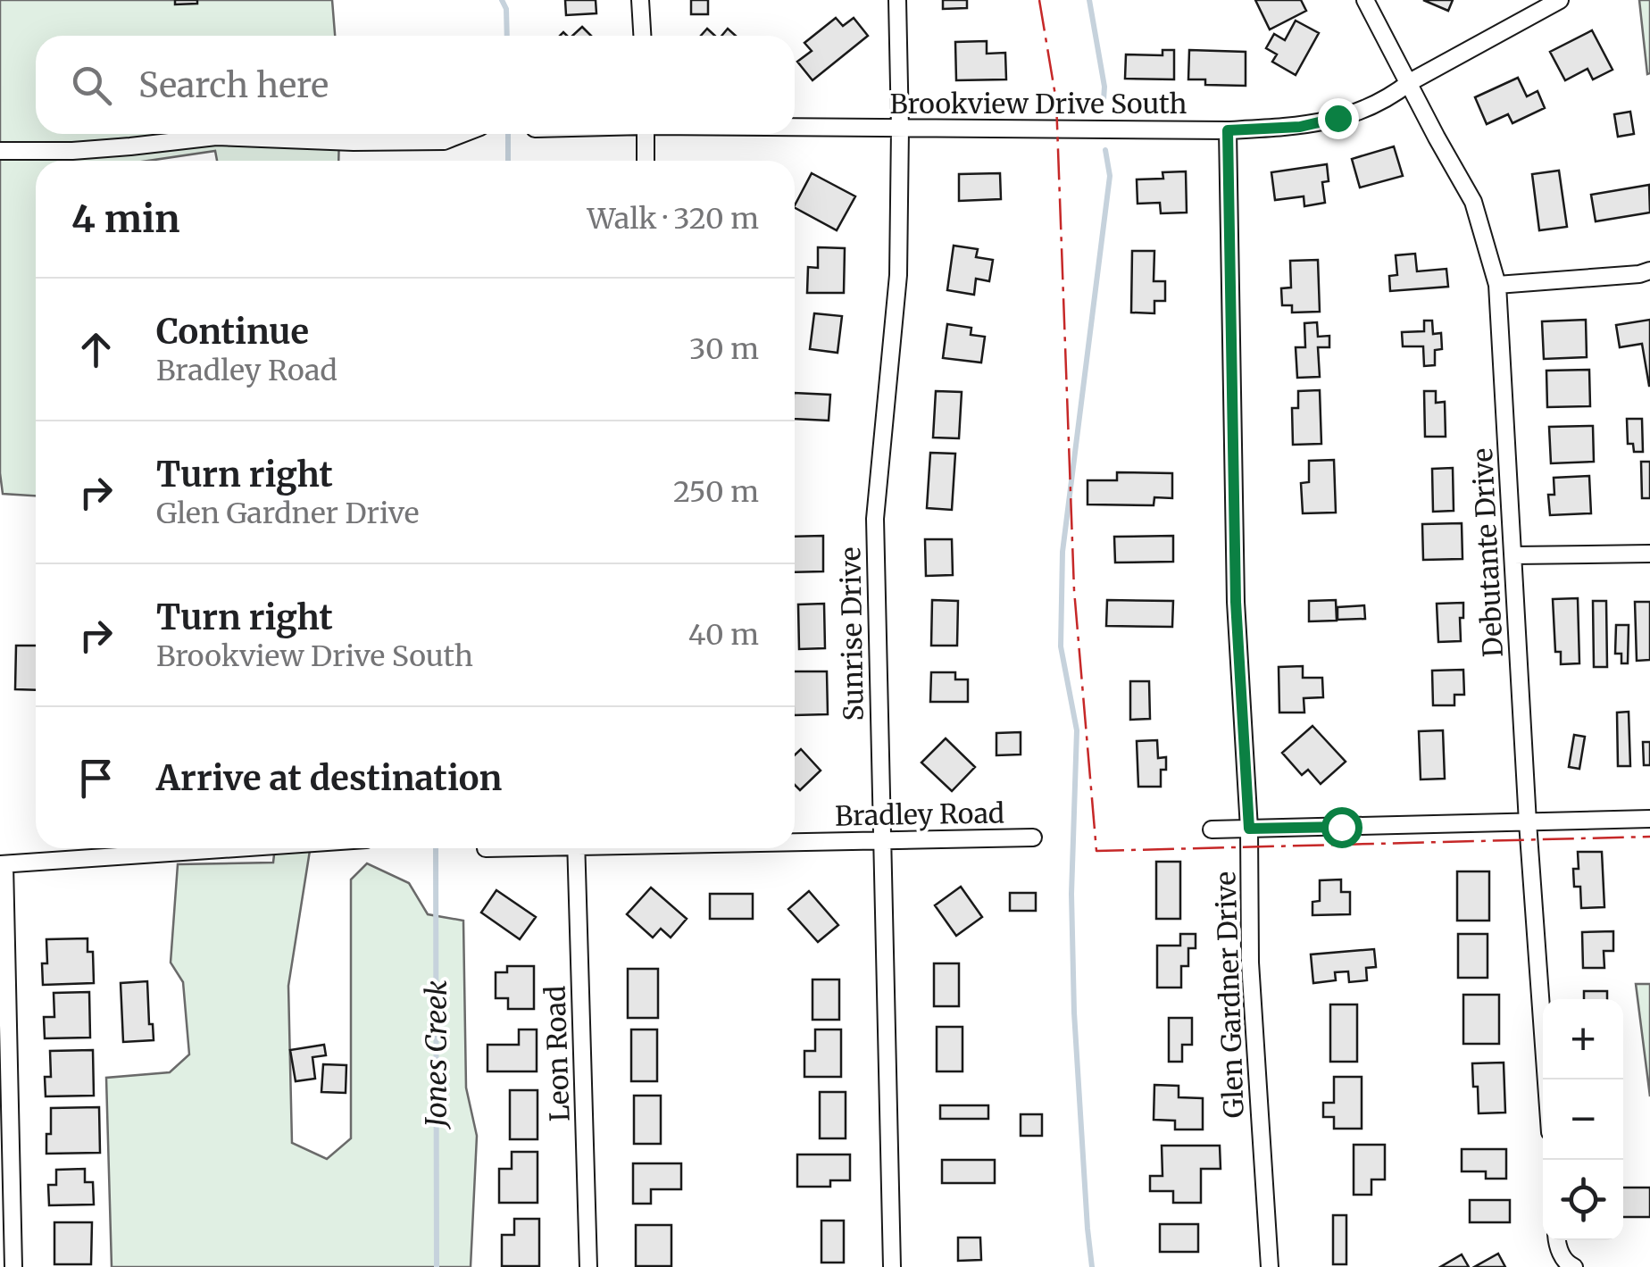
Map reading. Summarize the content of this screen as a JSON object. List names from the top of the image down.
{
  "streets": {
    "street": [
      "Brookview Drive South",
      "Debutante Drive",
      "Sunrise Drive",
      "Bradley Road",
      "Glen Gardner Drive",
      "Leon Road"
    ]
  },
  "crossings": [
    ["Brookview Drive South", "Debutante Drive"],
    ["Brookview Drive South", "Sunrise Drive"],
    ["Brookview Drive South", "Glen Gardner Drive"],
    ["Sunrise Drive", "Bradley Road"]
  ],
  "water": ["Jones Creek"],
  "page": {
    "search": "Search here",
    "heading": ["4 min", "Walk · 320 m"],
    "list": [
      ["Continue", "Bradley Road", "30 m"],
      ["Turn right", "Glen Gardner Drive", "250 m"],
      ["Turn right", "Brookview Drive South", "40 m"],
      "Arrive at destination"
    ],
    "map_buttons": ["+", "−"]
  }
}
